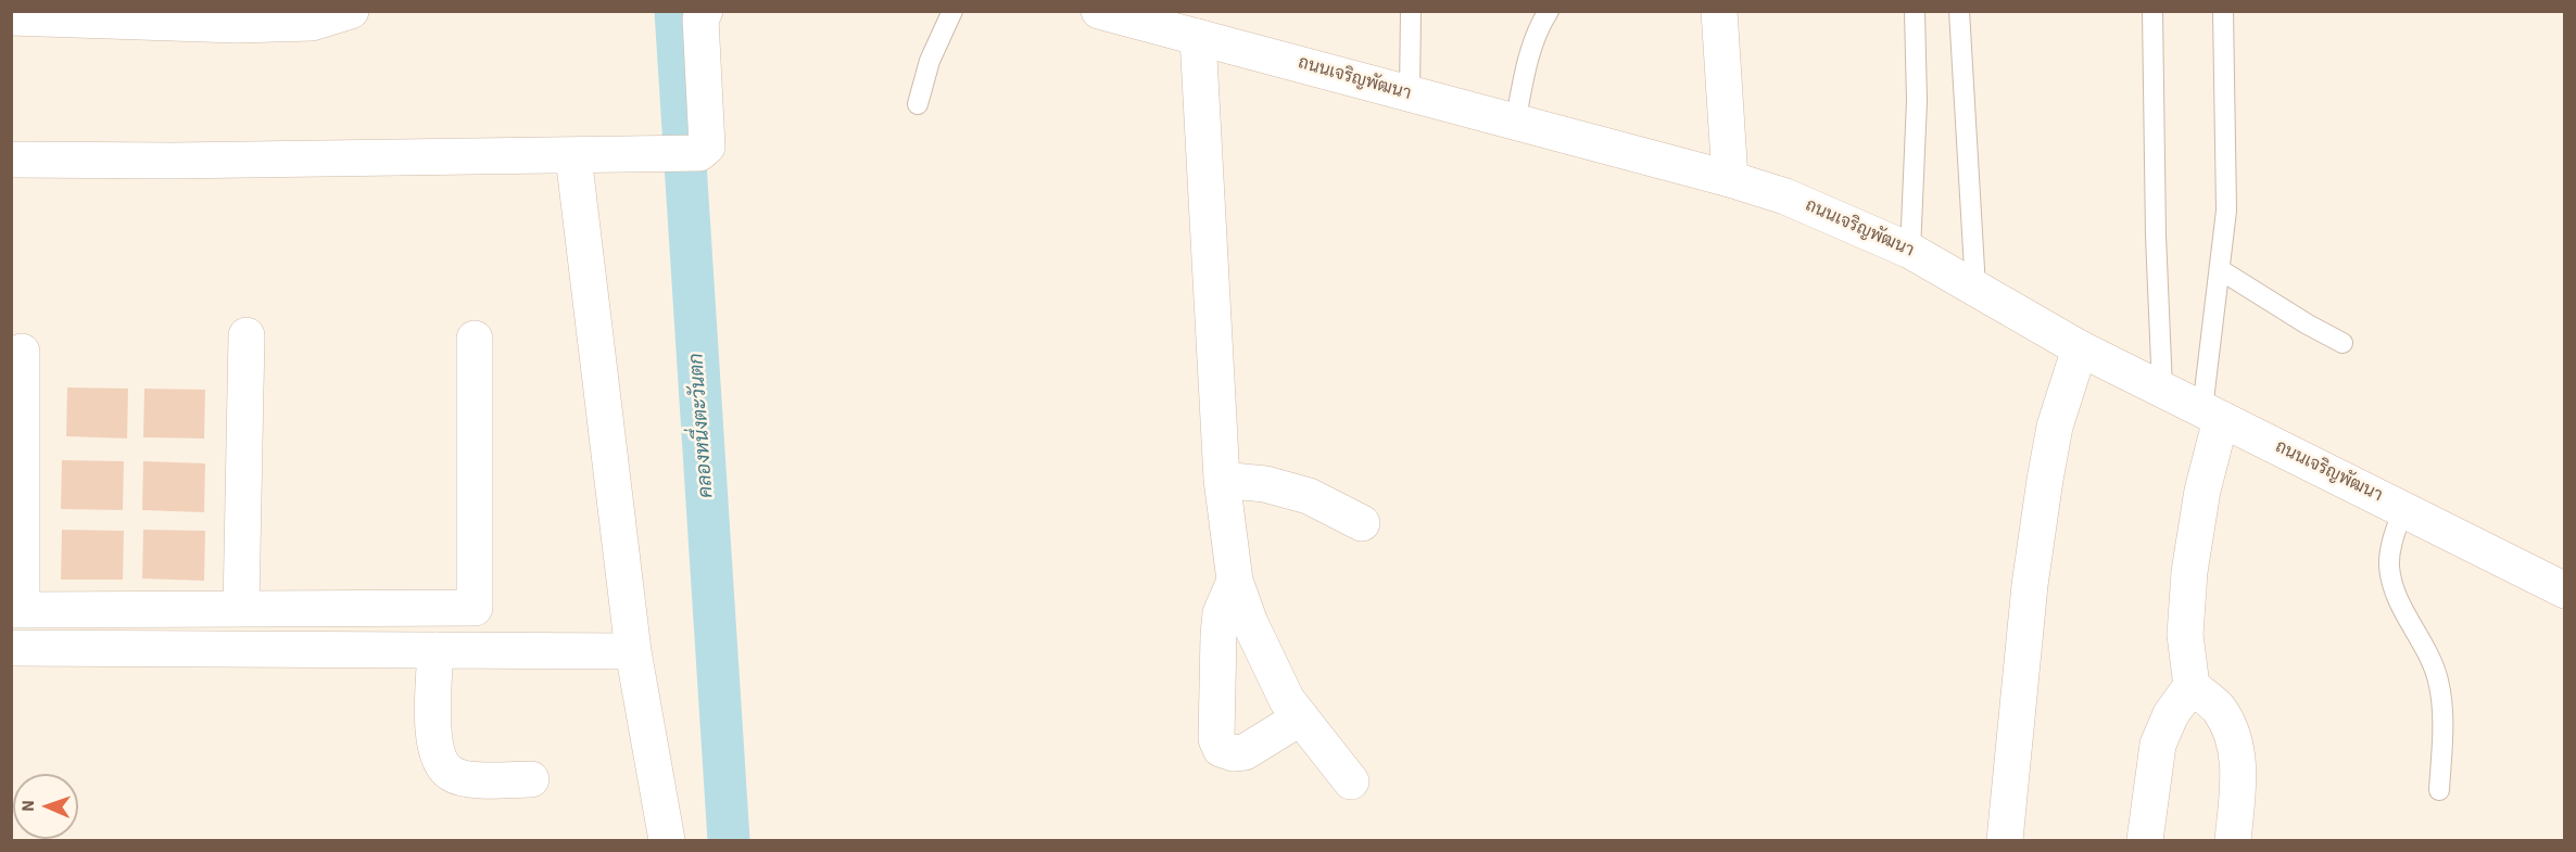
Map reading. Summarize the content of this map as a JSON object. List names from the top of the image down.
{
  "streets": {
    "street": ["ถนนเจริญพัฒนา"]
  },
  "water": ["คลองหนึ่งตะวันตก"],
  "north": "left"
}
